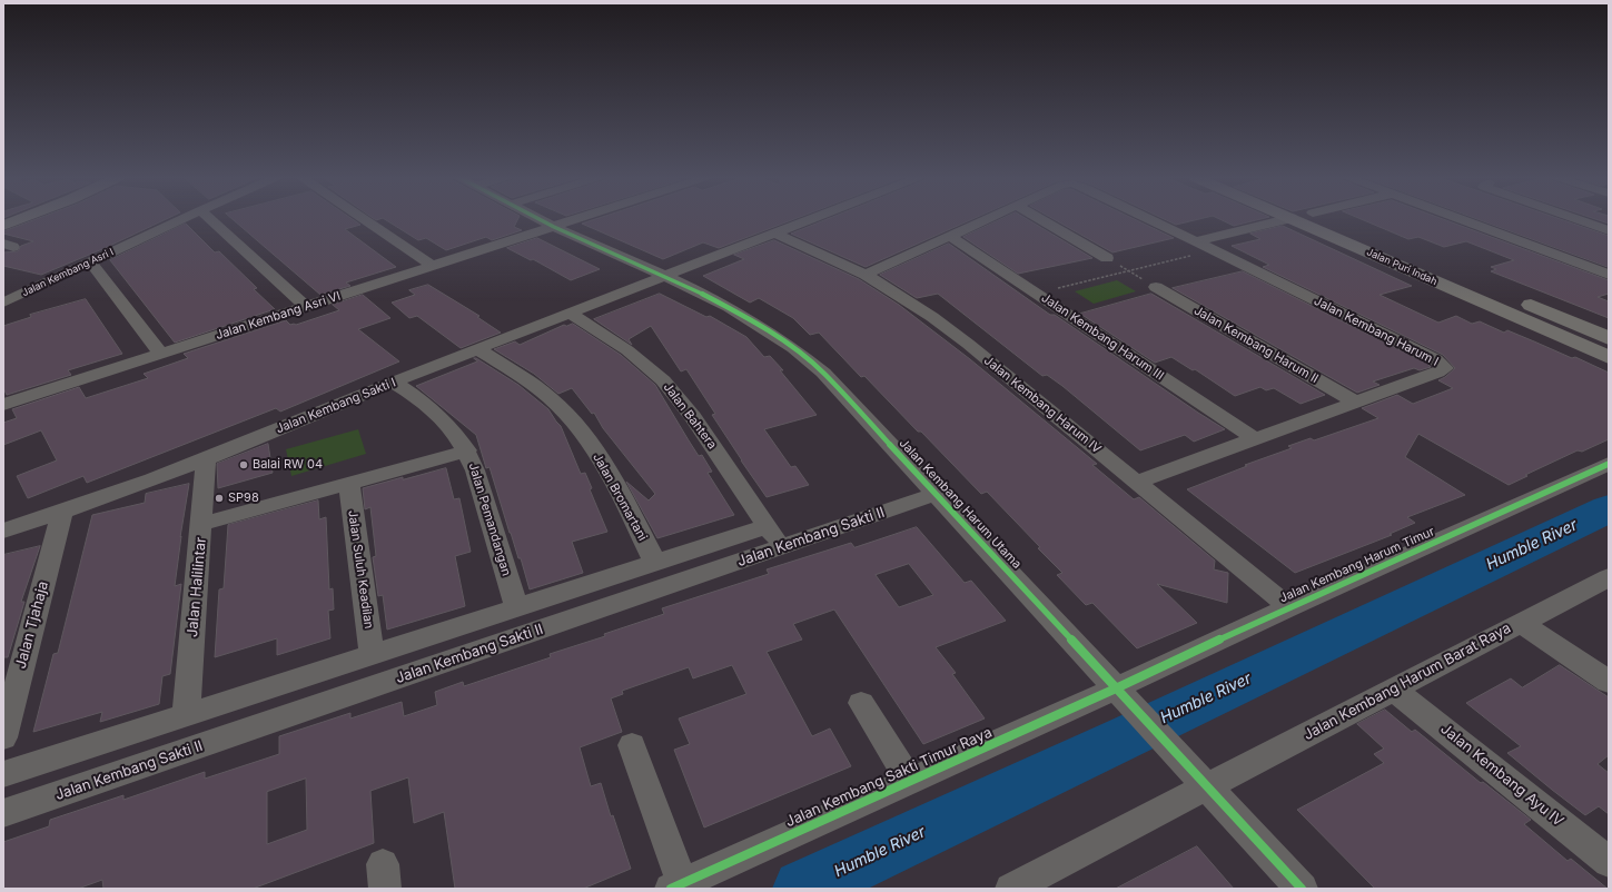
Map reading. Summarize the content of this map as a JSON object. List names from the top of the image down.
{
  "streets": {
    "main road": ["Jalan Puri Indah"],
    "street": [
      "Jalan Kembang Asri I",
      "Jalan Kembang Asri VI",
      "Jalan Kembang Harum I",
      "Jalan Kembang Harum III",
      "Jalan Kembang Harum II",
      "Jalan Kembang Harum IV",
      "Jalan Kembang Sakti I",
      "Jalan Bahtera",
      "Jalan Bromartani",
      "Jalan Kembang Harum Utama",
      "Jalan Pemandangan",
      "Jalan Kembang Sakti II",
      "Jalan Kembang Harum Timur",
      "Jalan Suluh Keadilan",
      "Jalan Halilintar",
      "Jalan Tjahaja",
      "Jalan Kembang Harum Barat Raya",
      "Jalan Kembang Ayu IV",
      "Jalan Kembang Sakti Timur Raya"
    ]
  },
  "crossings": [
    ["Jalan Kembang Asri VI", "Jalan Kembang Harum Utama"],
    ["Jalan Kembang Harum I", "Jalan Kembang Harum III"],
    ["Jalan Kembang Harum I", "Jalan Kembang Harum II"],
    ["Jalan Kembang Harum I", "Jalan Kembang Harum IV"],
    ["Jalan Kembang Harum IV", "Jalan Kembang Sakti I"],
    ["Jalan Kembang Harum IV", "Jalan Kembang Harum Timur"],
    ["Jalan Kembang Sakti I", "Jalan Bahtera"],
    ["Jalan Kembang Sakti I", "Jalan Bromartani"],
    ["Jalan Kembang Sakti I", "Jalan Kembang Harum Utama"],
    ["Jalan Kembang Sakti I", "Jalan Pemandangan"],
    ["Jalan Kembang Sakti I", "Jalan Halilintar"],
    ["Jalan Kembang Sakti I", "Jalan Tjahaja"],
    ["Jalan Bahtera", "Jalan Kembang Sakti II"],
    ["Jalan Kembang Harum Utama", "Jalan Kembang Sakti II"],
    ["Jalan Kembang Harum Utama", "Jalan Kembang Harum Timur"],
    ["Jalan Kembang Harum Utama", "Jalan Kembang Harum Barat Raya"],
    ["Jalan Kembang Harum Utama", "Jalan Kembang Sakti Timur Raya"],
    ["Jalan Kembang Harum Timur", "Jalan Kembang Sakti Timur Raya"],
    ["Jalan Kembang Harum Barat Raya", "Jalan Kembang Ayu IV"]
  ],
  "water": ["Humble River"],
  "places": ["Balai RW 04", "SP98"]
}
